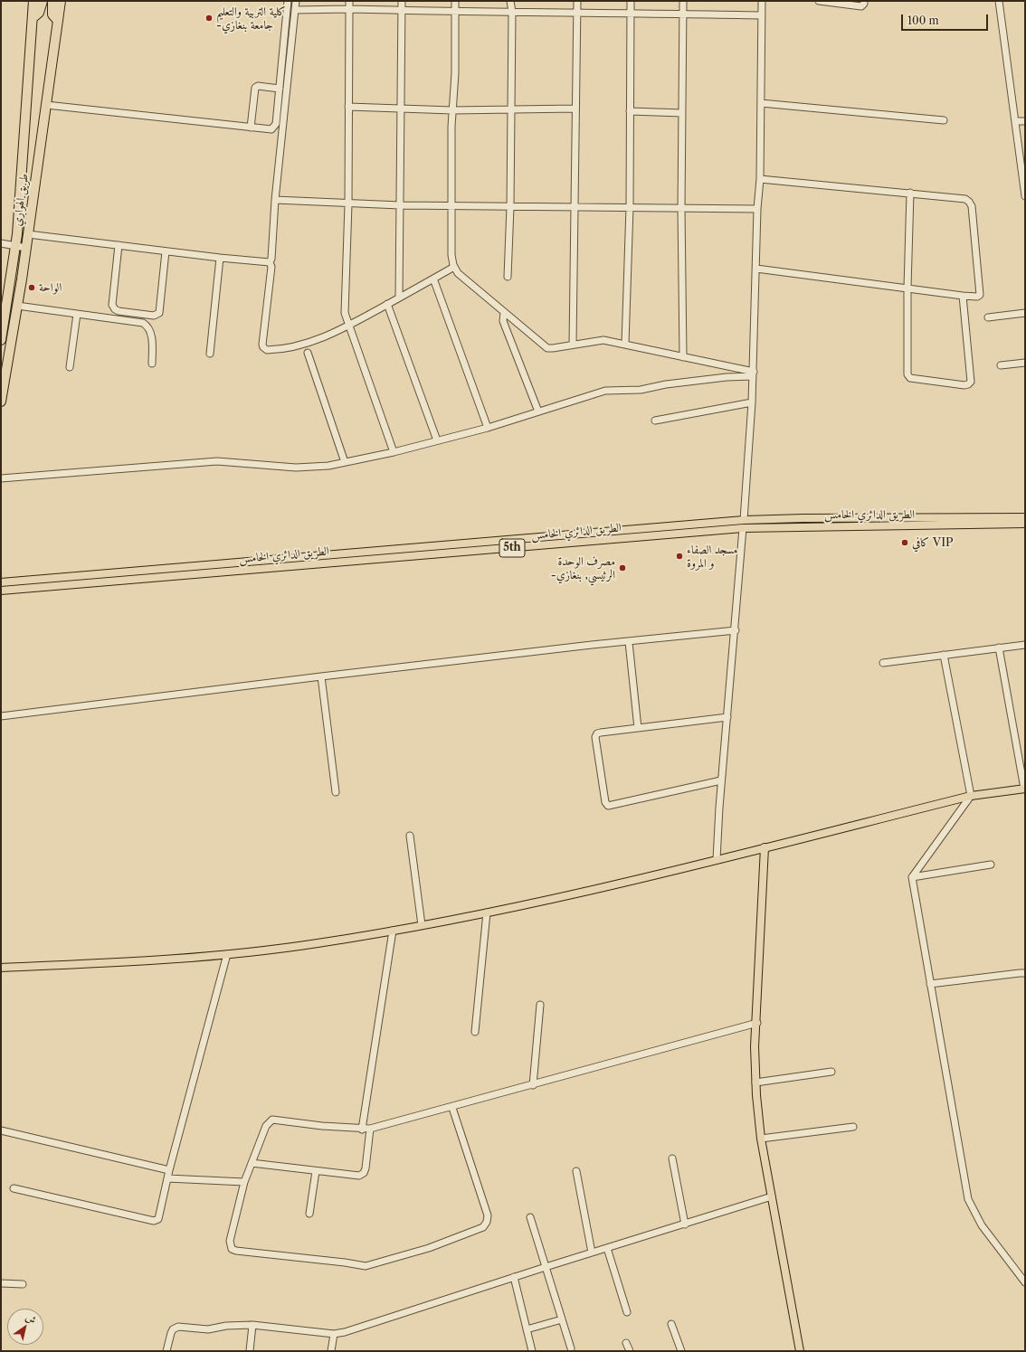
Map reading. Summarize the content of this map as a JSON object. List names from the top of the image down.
{
  "streets": {
    "highway": ["طريق الهواري"],
    "main road": ["الطريق الدائري الخامس", "5th"]
  },
  "places": [
    "كلية التربية والتعليم -جامعة بنغازي",
    "الواحة",
    "كافي VIP",
    "مسجد الصفاء و المروة",
    "مصرف الوحدة -الرئيسي, بنغازي"
  ],
  "scale_bar": "100 m",
  "north": "top right"
}
